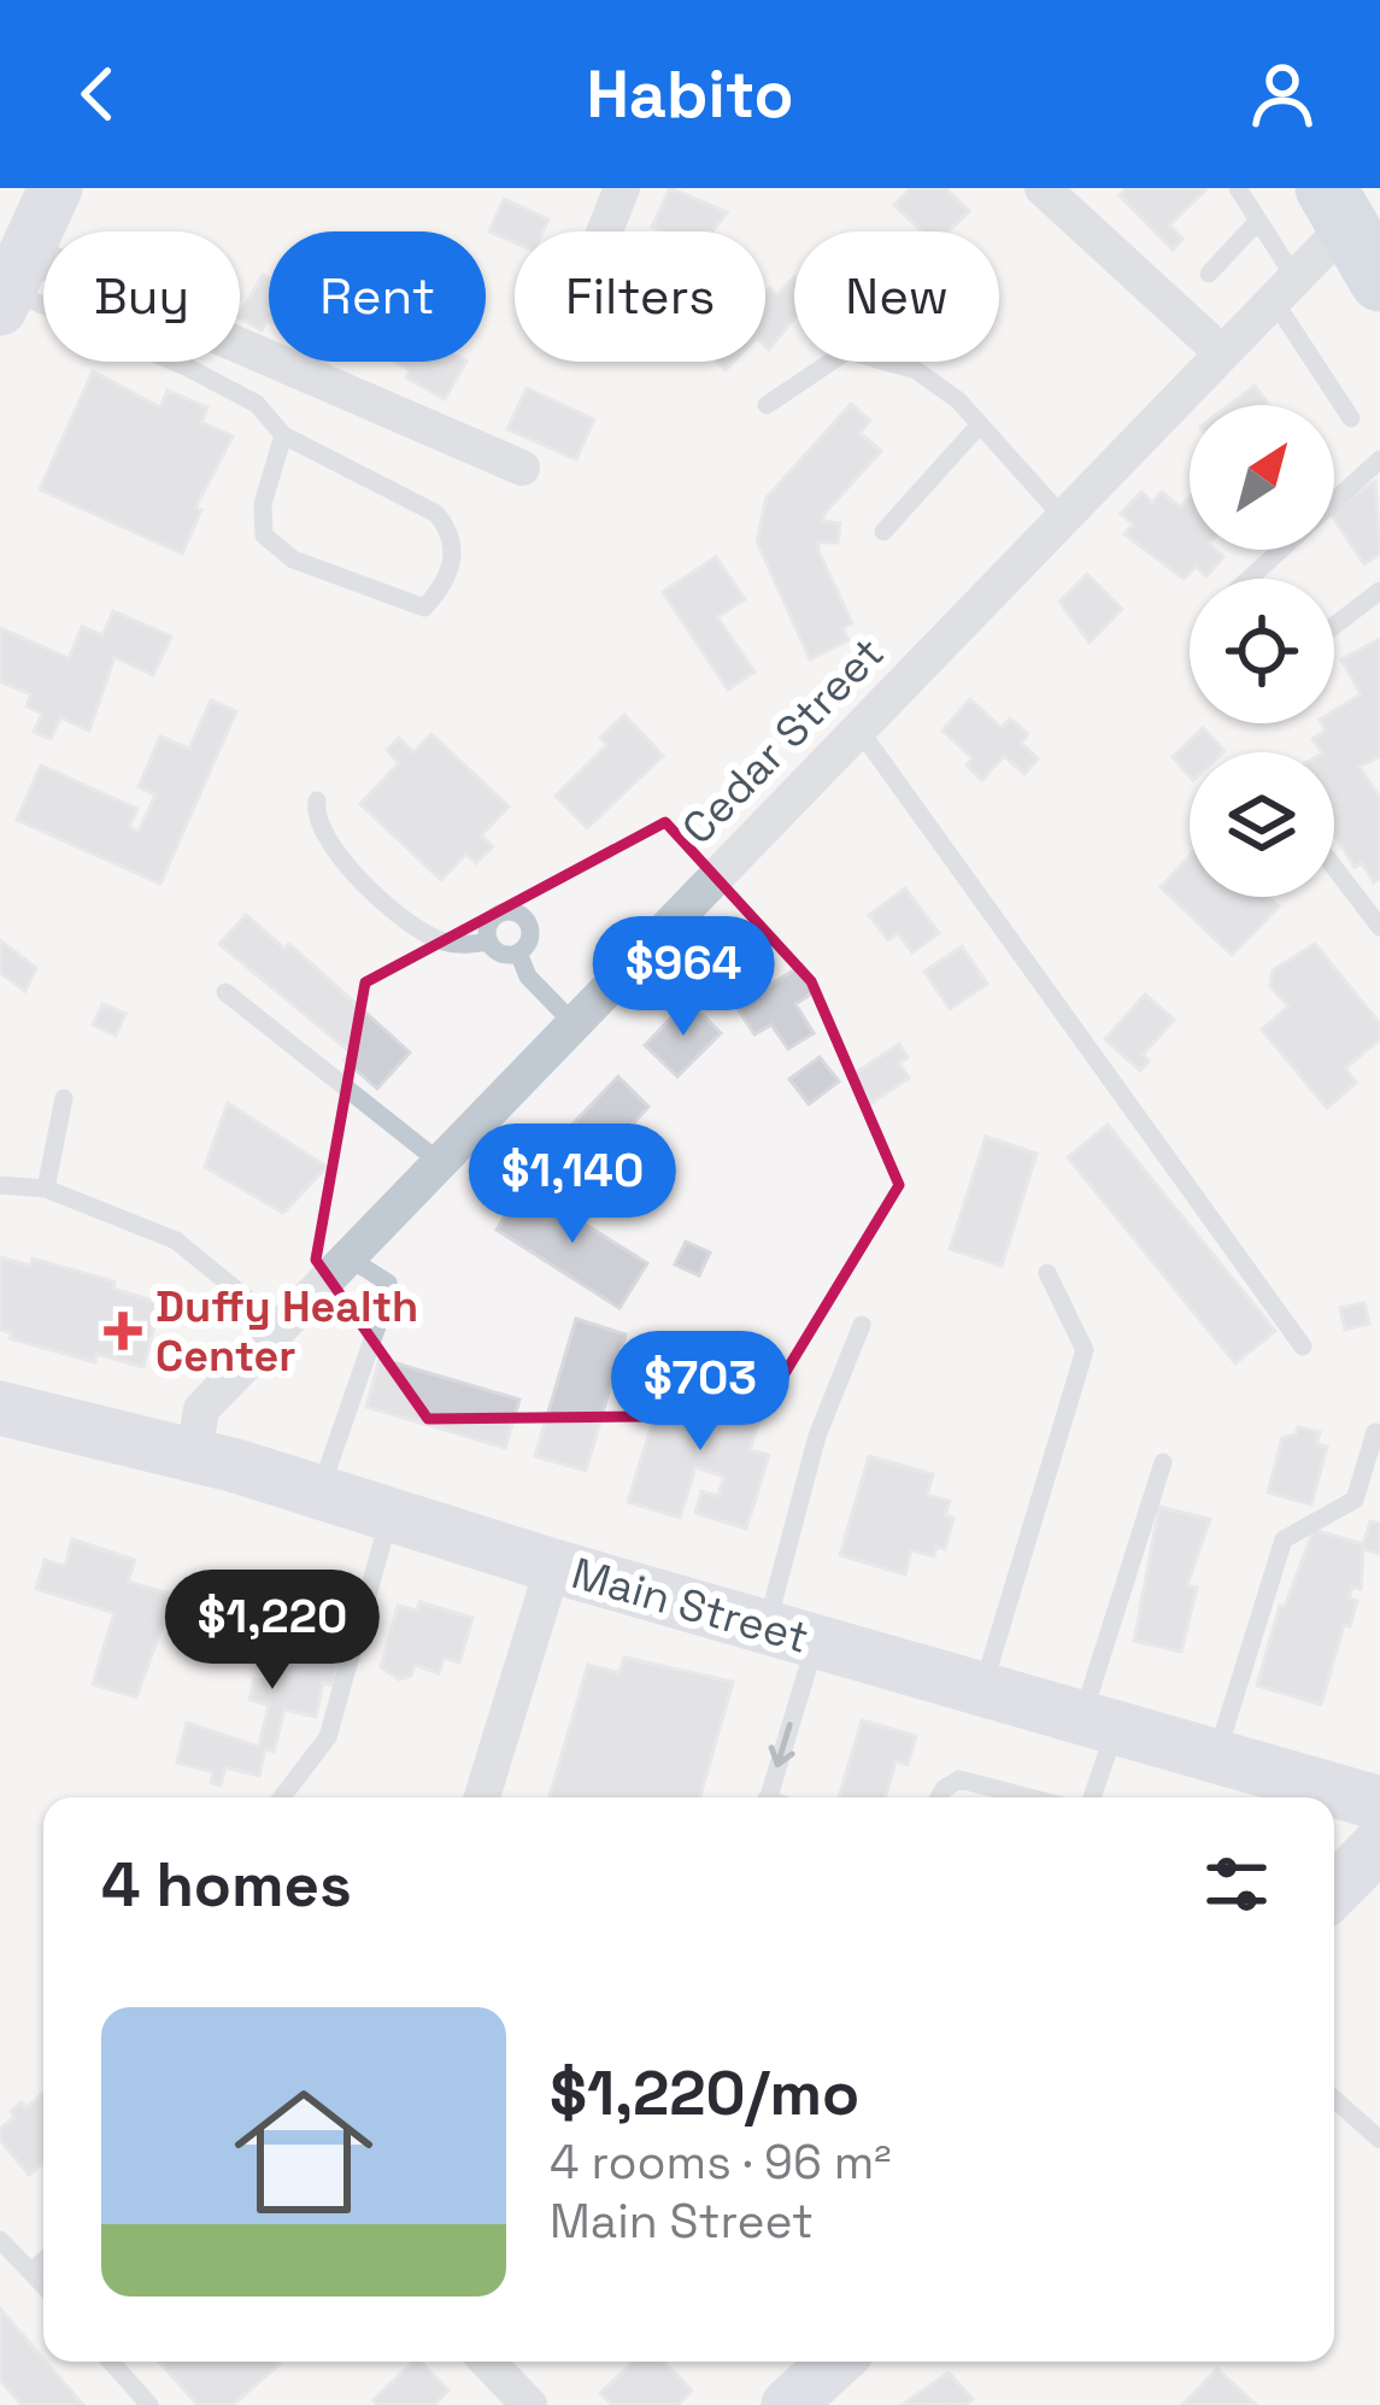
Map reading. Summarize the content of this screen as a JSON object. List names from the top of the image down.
{
  "streets": {
    "main road": ["Main Street"],
    "street": ["Cedar Street"]
  },
  "crossings": [
    ["Cedar Street", "Main Street"]
  ],
  "places": {
    "health": ["Duffy Health Center"]
  },
  "north": "top right",
  "page": {
    "header": "Habito",
    "chip": [
      "Buy",
      "Rent",
      "Filters",
      "New"
    ],
    "price": [
      "$964",
      "$1,140",
      "$703",
      "$1,220"
    ],
    "heading": "4 homes",
    "list": [
      {
        "name": "$1,220/mo",
        "note": "4 rooms · 96 m² · Main Street"
      }
    ]
  }
}
